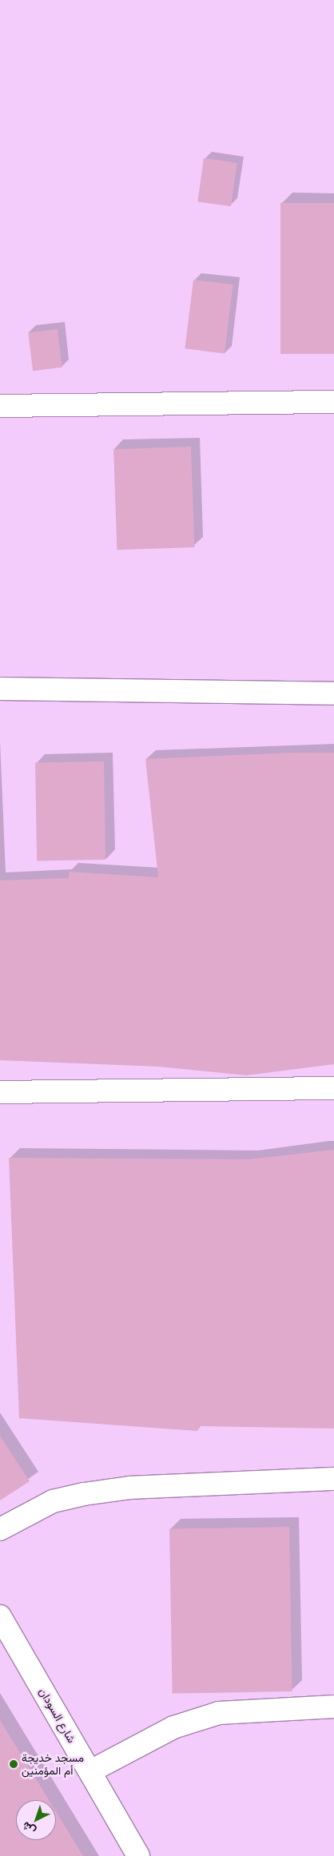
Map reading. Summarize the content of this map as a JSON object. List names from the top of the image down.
{
  "streets": {
    "street": ["شارع السودان"]
  },
  "places": ["مسجد خديجة أم المؤمنين"],
  "north": "bottom left"
}
